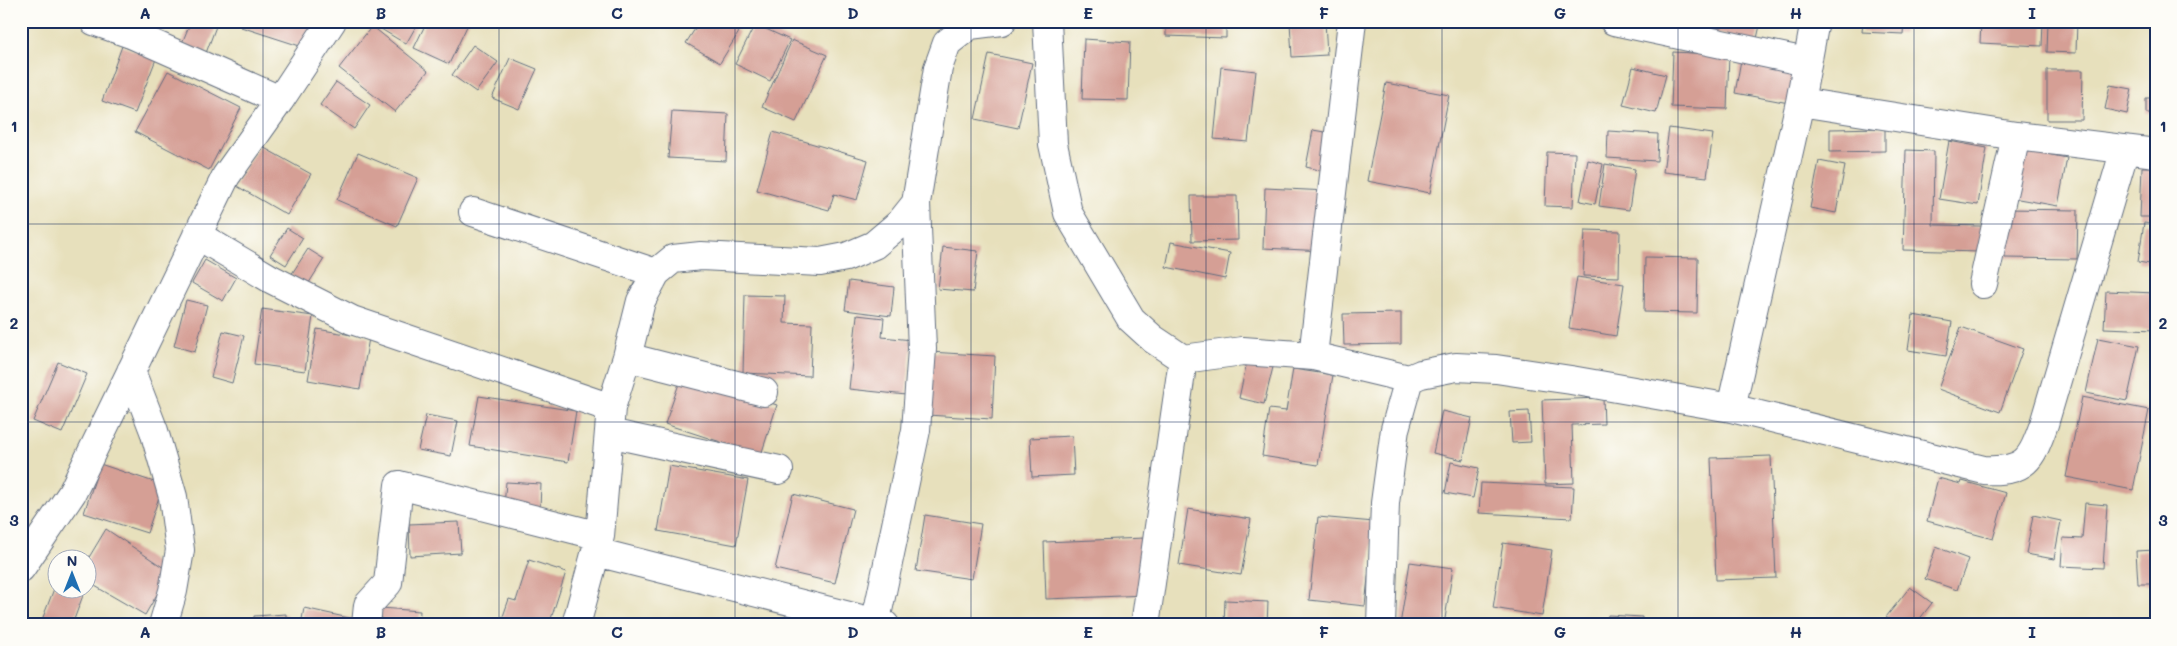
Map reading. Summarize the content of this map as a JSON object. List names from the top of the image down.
{
  "north": "top",
  "grid": {
    "columns": [
      "A",
      "B",
      "C",
      "D",
      "E",
      "F",
      "G",
      "H",
      "I"
    ],
    "rows": ["1", "2", "3"]
  }
}
